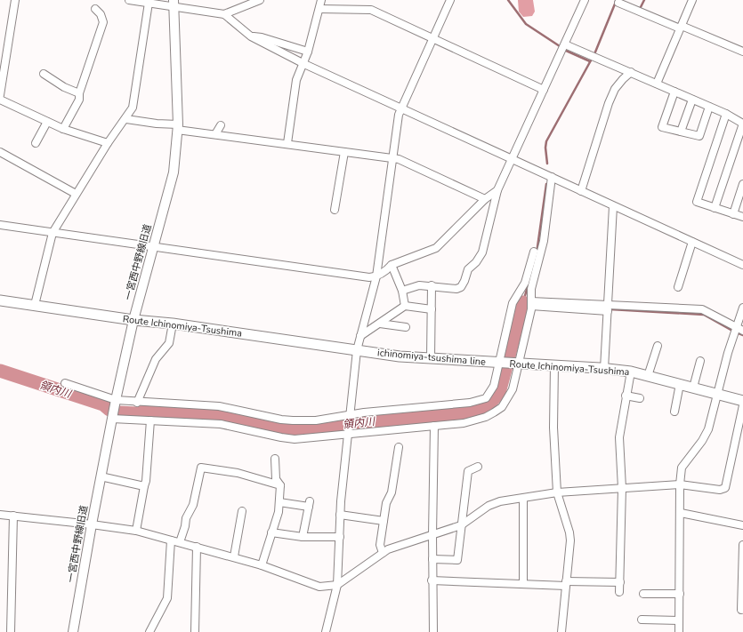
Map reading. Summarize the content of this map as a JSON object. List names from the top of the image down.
{
  "streets": {
    "main road": ["Route Ichinomiya-Tsushima", "ichinomiya-tsushima line"],
    "street": ["一宮西中野線旧道"]
  },
  "crossings": [
    ["一宮西中野線旧道", "Route Ichinomiya-Tsushima"],
    ["Route Ichinomiya-Tsushima", "ichinomiya-tsushima line"]
  ],
  "water": ["領内川"]
}
